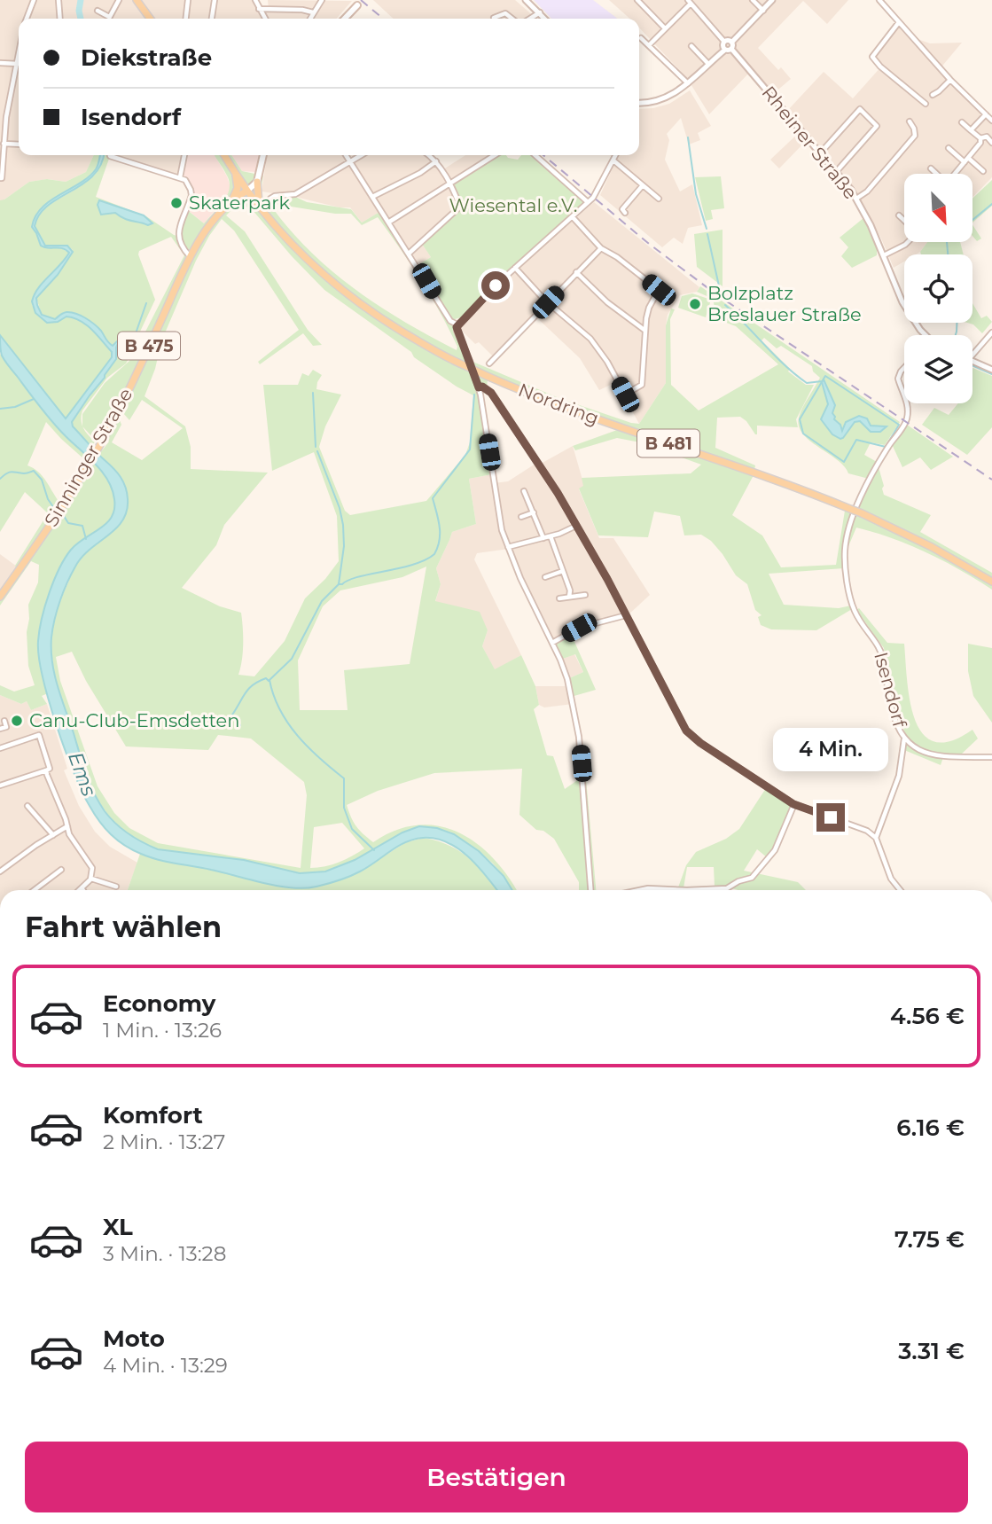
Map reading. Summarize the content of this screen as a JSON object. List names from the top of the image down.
{
  "streets": {
    "main road": [
      "B 475",
      "Nordring",
      "B 481",
      "Sinninger Straße"
    ],
    "street": ["Rheiner Straße", "Isendorf"]
  },
  "crossings": [
    ["B 475", "Nordring"],
    ["B 475", "Sinninger Straße"],
    ["Nordring", "Sinninger Straße"]
  ],
  "water": ["Ems"],
  "parks": ["Wiesental e.V."],
  "places": ["Skaterpark", "Bolzplatz Breslauer Straße", "Canu-Club-Emsdetten"],
  "north": "bottom right",
  "page": {
    "banner": ["Diekstraße", "Isendorf"],
    "bubble": "4 Min.",
    "heading": "Fahrt wählen",
    "list": [
      {
        "name": "Economy",
        "note": "1 Min. · 13:26",
        "value": "4.56 €"
      },
      {
        "name": "Komfort",
        "note": "2 Min. · 13:27",
        "value": "6.16 €"
      },
      {
        "name": "XL",
        "note": "3 Min. · 13:28",
        "value": "7.75 €"
      },
      {
        "name": "Moto",
        "note": "4 Min. · 13:29",
        "value": "3.31 €"
      }
    ],
    "buttons": "Bestätigen"
  }
}
